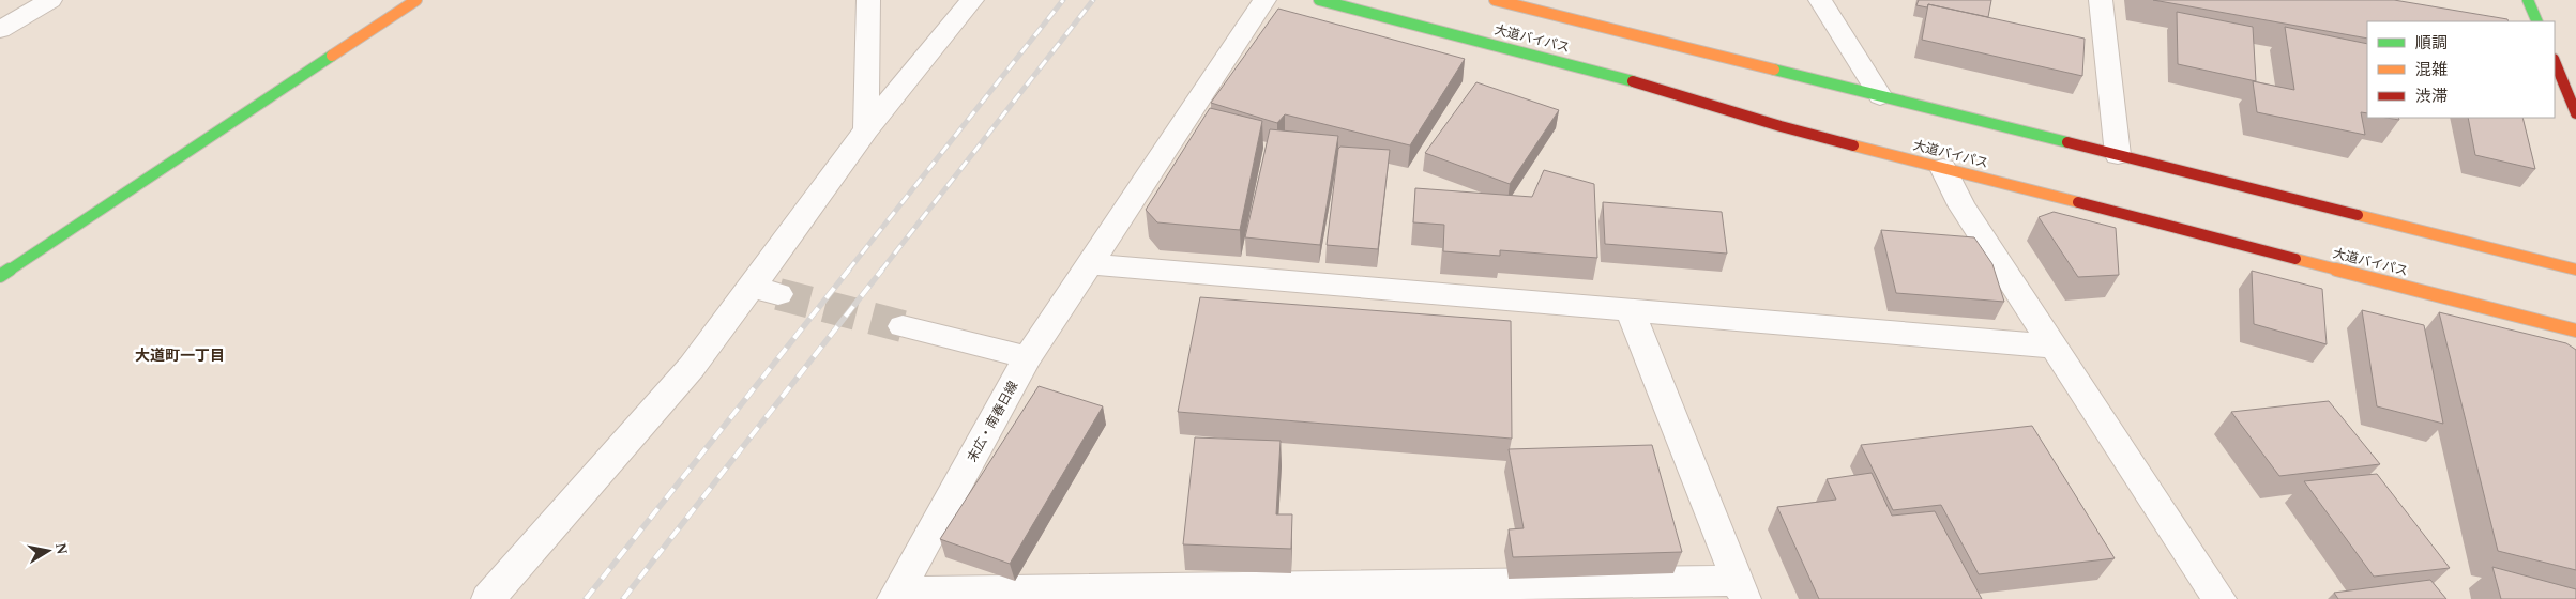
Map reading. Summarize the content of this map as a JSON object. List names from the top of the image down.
{
  "streets": {
    "main road": ["大道バイパス"],
    "street": ["末広・南春日線"]
  },
  "districts": ["大道町一丁目"],
  "legend": ["順調", "混雑", "渋滞"],
  "north": "right"
}
